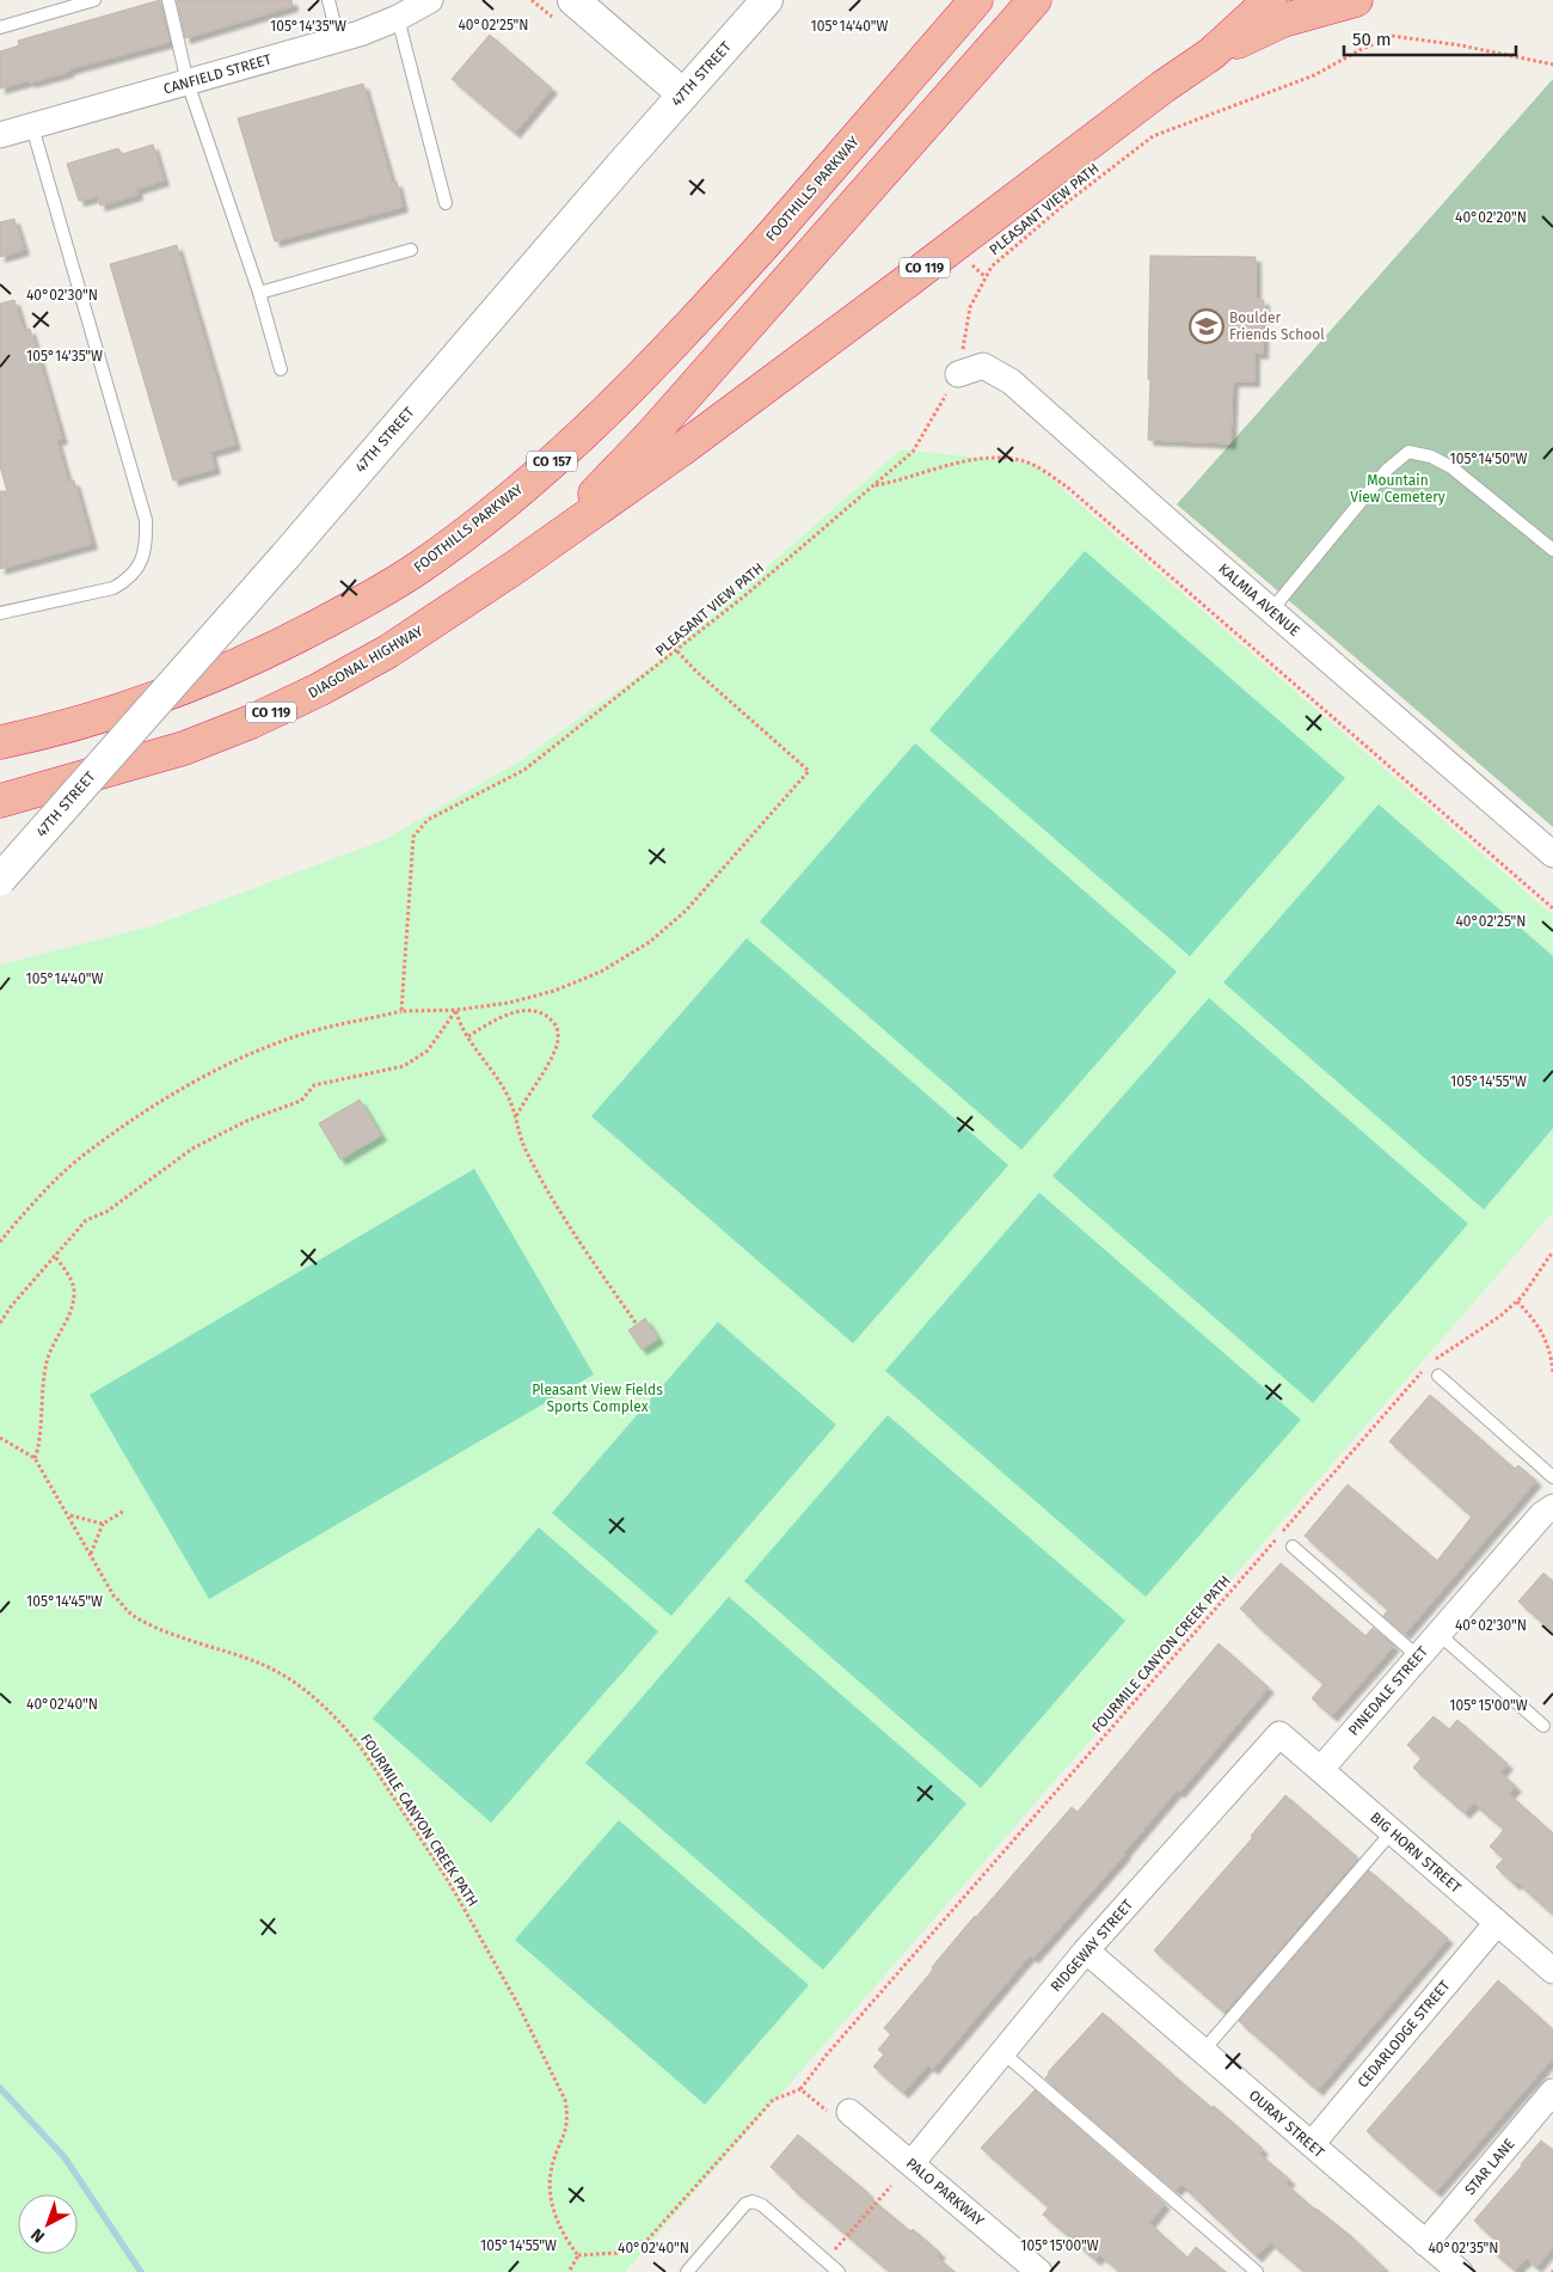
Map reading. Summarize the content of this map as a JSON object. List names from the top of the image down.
{
  "streets": {
    "highway": [
      "FOOTHILLS PARKWAY",
      "CO 119",
      "CO 157",
      "DIAGONAL HIGHWAY"
    ],
    "street": [
      "CANFIELD STREET",
      "47TH STREET",
      "KALMIA AVENUE",
      "PINEDALE STREET",
      "BIG HORN STREET",
      "RIDGEWAY STREET",
      "CEDARLODGE STREET",
      "OURAY STREET",
      "STAR LANE",
      "PALO PARKWAY"
    ],
    "path": ["PLEASANT VIEW PATH", "FOURMILE CANYON CREEK PATH"]
  },
  "crossings": [
    ["PLEASANT VIEW PATH", "KALMIA AVENUE"],
    ["CO 119", "DIAGONAL HIGHWAY"],
    ["PINEDALE STREET", "BIG HORN STREET"],
    ["BIG HORN STREET", "RIDGEWAY STREET"],
    ["BIG HORN STREET", "CEDARLODGE STREET"],
    ["RIDGEWAY STREET", "OURAY STREET"],
    ["RIDGEWAY STREET", "PALO PARKWAY"],
    ["CEDARLODGE STREET", "OURAY STREET"],
    ["OURAY STREET", "STAR LANE"]
  ],
  "parks": ["Mountain View Cemetery", "Pleasant View Fields Sports Complex"],
  "places": {
    "school or university": ["Boulder Friends School"]
  },
  "scale_bar": "50 m",
  "north": "bottom left",
  "coordinates": [
    "40°02'25\"N",
    "105°14'35\"W",
    "105°14'40\"W",
    "40°02'20\"N",
    "40°02'30\"N",
    "105°14'50\"W",
    "105°14'55\"W",
    "105°14'45\"W",
    "40°02'40\"N",
    "105°15'00\"W",
    "40°02'35\"N"
  ]
}
